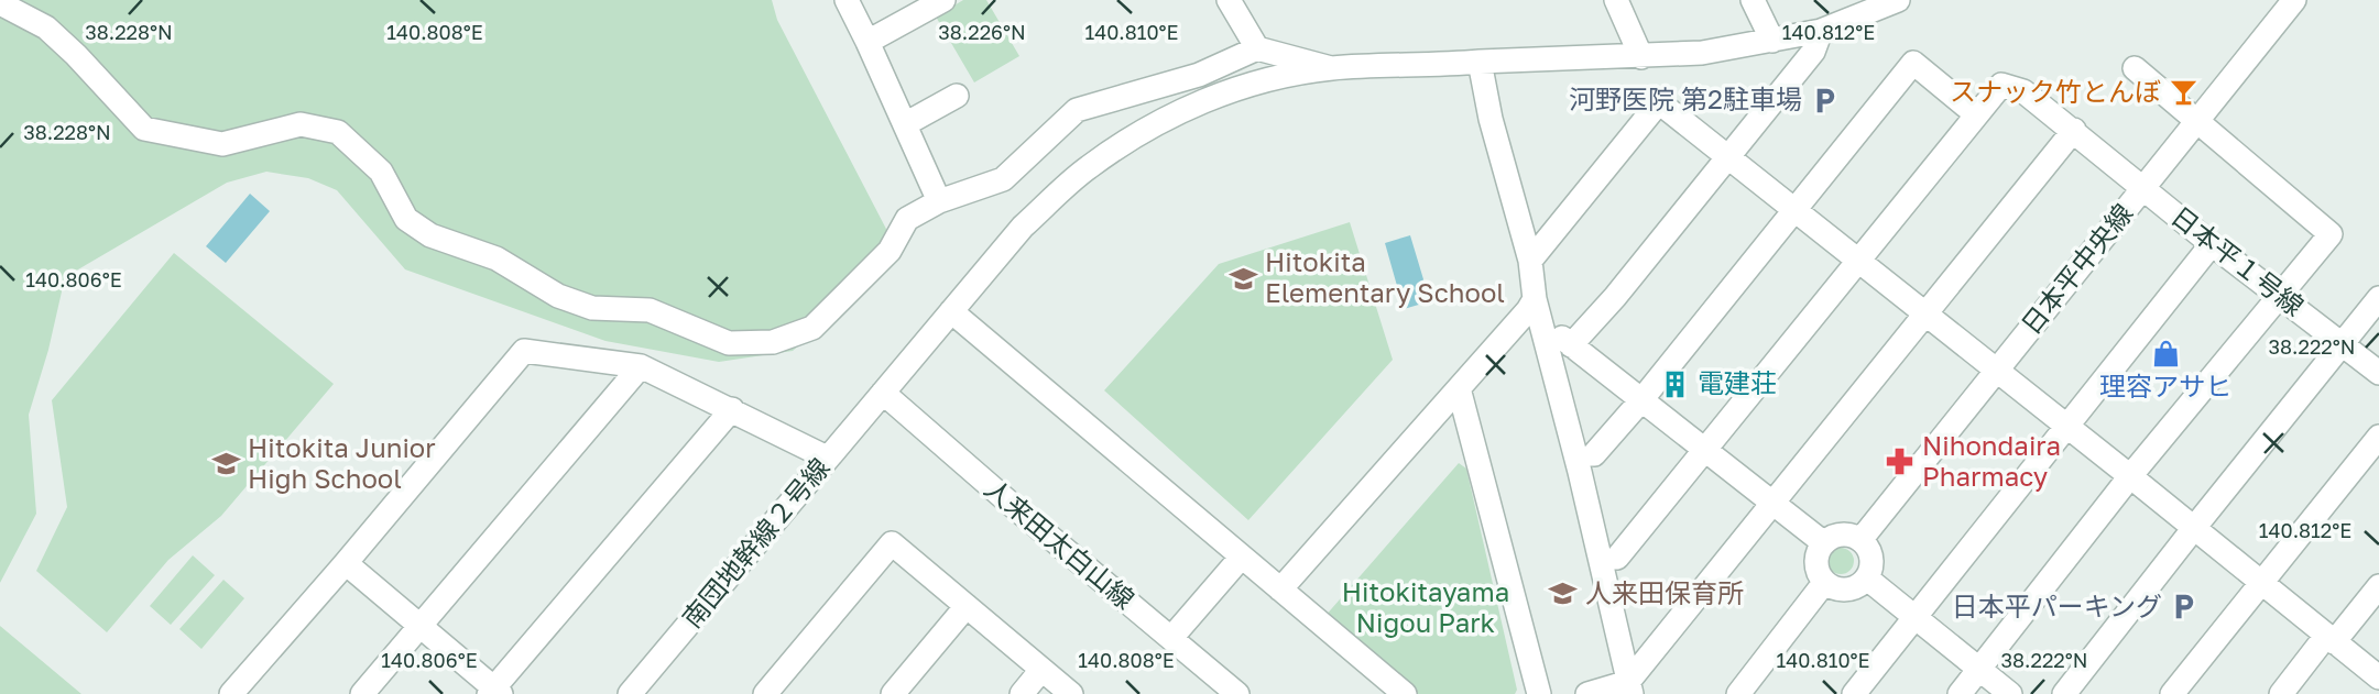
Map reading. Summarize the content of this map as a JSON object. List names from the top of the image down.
{
  "streets": {
    "street": [
      "日本平１号線",
      "日本平中央線",
      "南団地幹線２号線",
      "人来田太白山線"
    ]
  },
  "crossings": [
    ["日本平１号線", "日本平中央線"],
    ["南団地幹線２号線", "人来田太白山線"]
  ],
  "parks": ["Hitokitayama Nigou Park"],
  "places": {
    "bar": ["スナック竹とんぼ"],
    "parking": ["河野医院 第2駐車場", "日本平パーキング"],
    "school or university": ["Hitokita Elementary School", "Hitokita Junior High School", "人来田保育所"],
    "shop": ["理容アサヒ"],
    "building": ["電建荘"],
    "pharmacy": ["Nihondaira Pharmacy"]
  },
  "coordinates": [
    "140.808°E",
    "140.810°E",
    "140.812°E",
    "38.228°N",
    "38.226°N",
    "140.806°E",
    "38.222°N"
  ]
}
